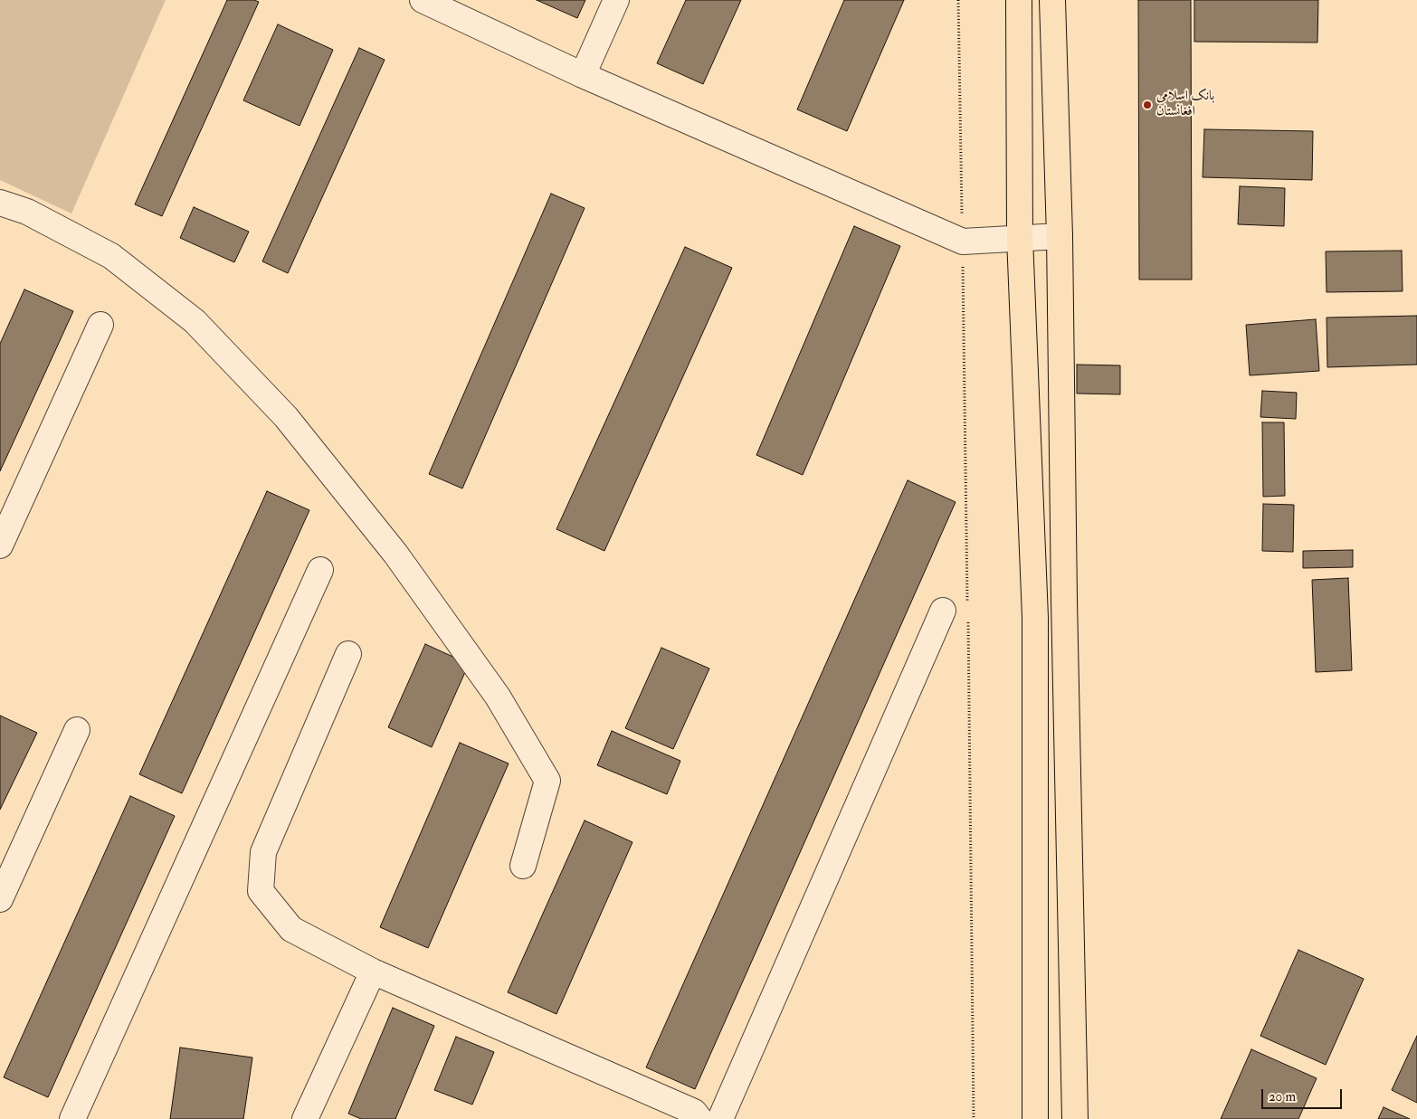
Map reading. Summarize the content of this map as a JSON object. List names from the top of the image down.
{
  "places": ["بانک اسلامی افغانستان"],
  "scale_bar": "20 m"
}
